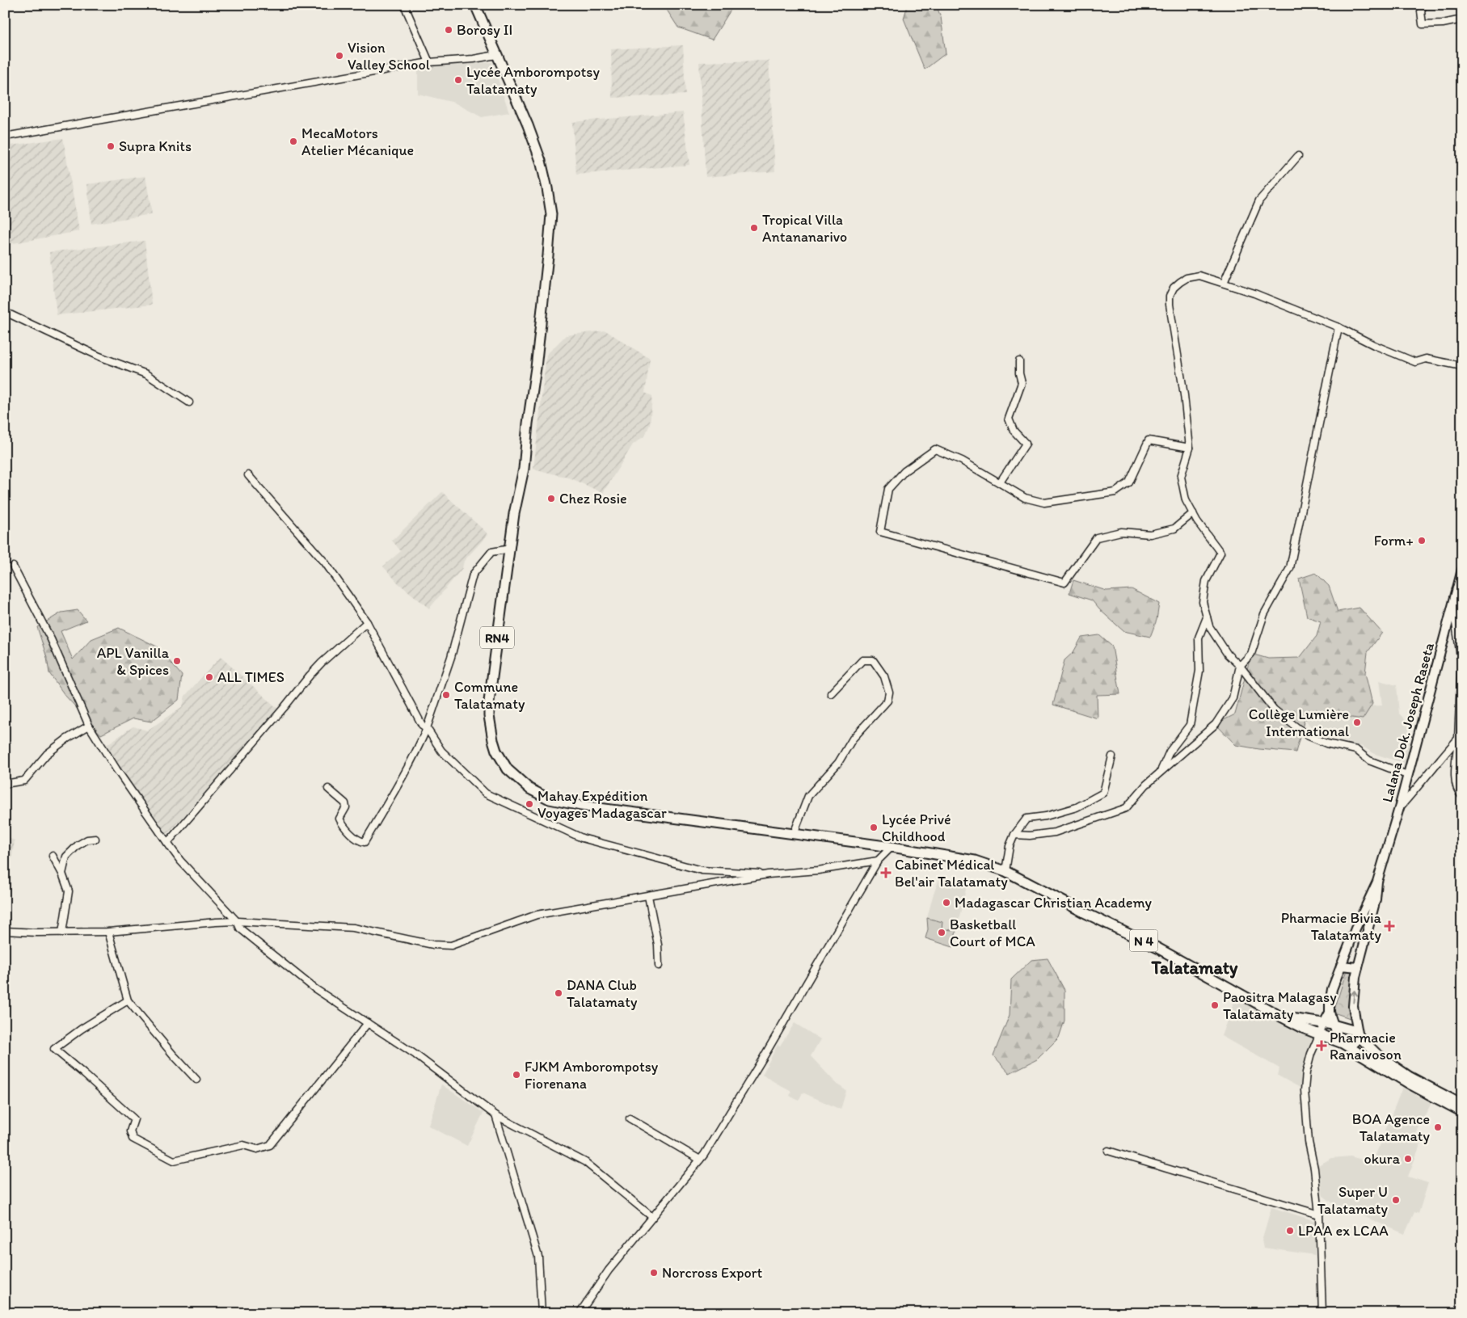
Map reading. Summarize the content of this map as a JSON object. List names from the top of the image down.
{
  "streets": {
    "main road": ["RN4", "Lalana Dok. Joseph Raseta", "N 4"]
  },
  "crossings": [
    ["RN4", "N 4"]
  ],
  "districts": ["Talatamaty"],
  "places": {
    "other": [
      "Borosy II",
      "Vision Valley School",
      "Lycée Amborompotsy Talatamaty",
      "MecaMotors Atelier Mécanique",
      "Supra Knits",
      "Tropical Villa Antananarivo",
      "Chez Rosie",
      "Form+",
      "APL Vanilla & Spices",
      "ALL TIMES",
      "Commune Talatamaty",
      "Collège Lumière International",
      "Mahay Expédition Voyages Madagascar",
      "Lycée Privé Childhood",
      "Madagascar Christian Academy",
      "Basketball Court of MCA",
      "DANA Club Talatamaty",
      "Paositra Malagasy Talatamaty",
      "FJKM Amborompotsy Fiorenana",
      "BOA Agence Talatamaty",
      "okura",
      "Super U Talatamaty",
      "LPAA ex LCAA",
      "Norcross Export"
    ],
    "health": ["Cabinet Médical Bel'air Talatamaty", "Pharmacie Bivia Talatamaty", "Pharmacie Ranaivoson"]
  }
}
